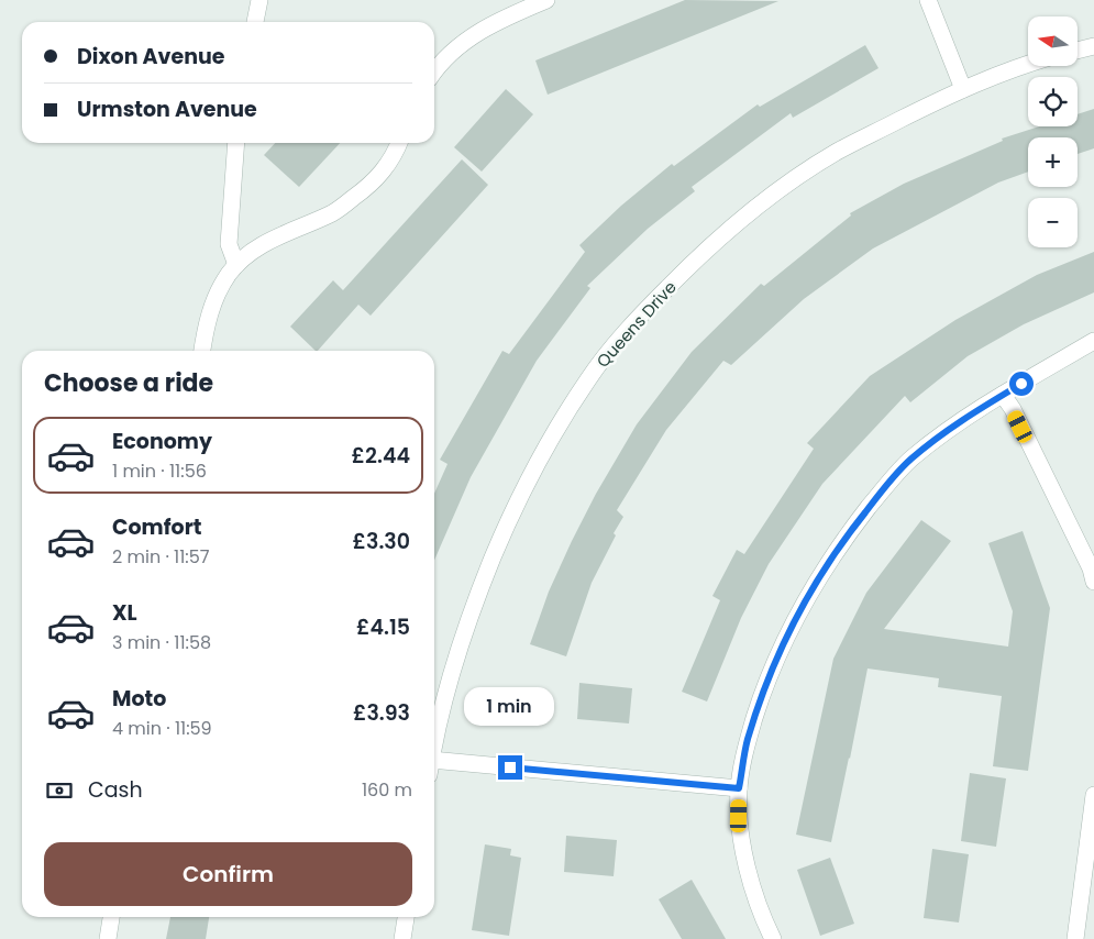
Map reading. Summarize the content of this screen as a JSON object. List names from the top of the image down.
{
  "streets": {
    "street": ["Queens Drive"]
  },
  "north": "left",
  "page": {
    "map_buttons": ["+", "−"],
    "banner": ["Dixon Avenue", "Urmston Avenue"],
    "heading": "Choose a ride",
    "list": [
      {
        "name": "Economy",
        "note": "1 min · 11:56",
        "value": "£2.44"
      },
      {
        "name": "Comfort",
        "note": "2 min · 11:57",
        "value": "£3.30"
      },
      {
        "name": "XL",
        "note": "3 min · 11:58",
        "value": "£4.15"
      },
      {
        "name": "Moto",
        "note": "4 min · 11:59",
        "value": "£3.93"
      }
    ],
    "bubble": "1 min",
    "pay": ["Cash", "160 m"],
    "buttons": "Confirm"
  }
}
